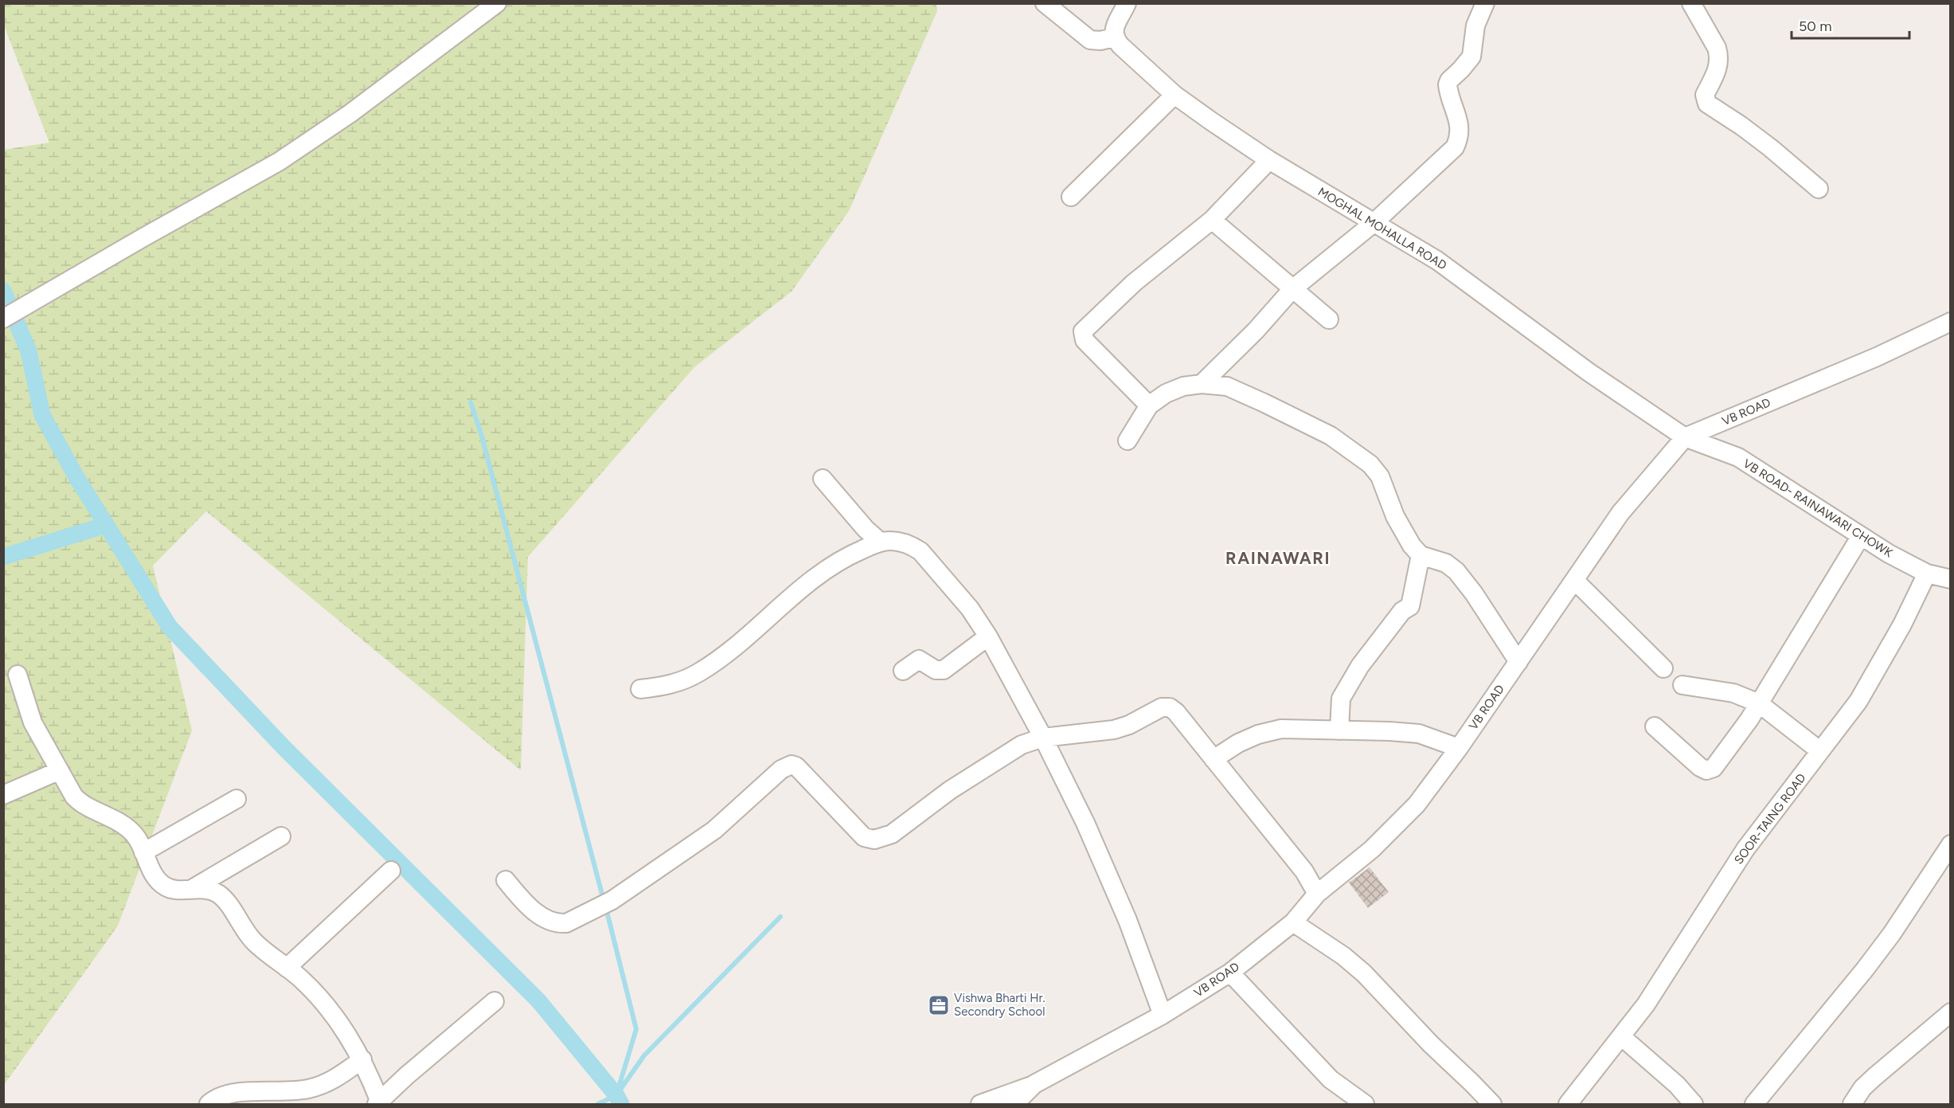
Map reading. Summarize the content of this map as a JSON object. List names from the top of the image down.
{
  "streets": {
    "street": [
      "MOGHAL MOHALLA ROAD",
      "VB ROAD",
      "VB ROAD- RAINAWARI CHOWK",
      "SOOR-TAING ROAD"
    ]
  },
  "crossings": [
    ["MOGHAL MOHALLA ROAD", "VB ROAD"],
    ["MOGHAL MOHALLA ROAD", "VB ROAD- RAINAWARI CHOWK"],
    ["VB ROAD", "VB ROAD- RAINAWARI CHOWK"],
    ["VB ROAD- RAINAWARI CHOWK", "SOOR-TAING ROAD"]
  ],
  "districts": ["RAINAWARI"],
  "places": {
    "office": ["Vishwa Bharti Hr. Secondry School"]
  },
  "scale_bar": "50 m"
}
